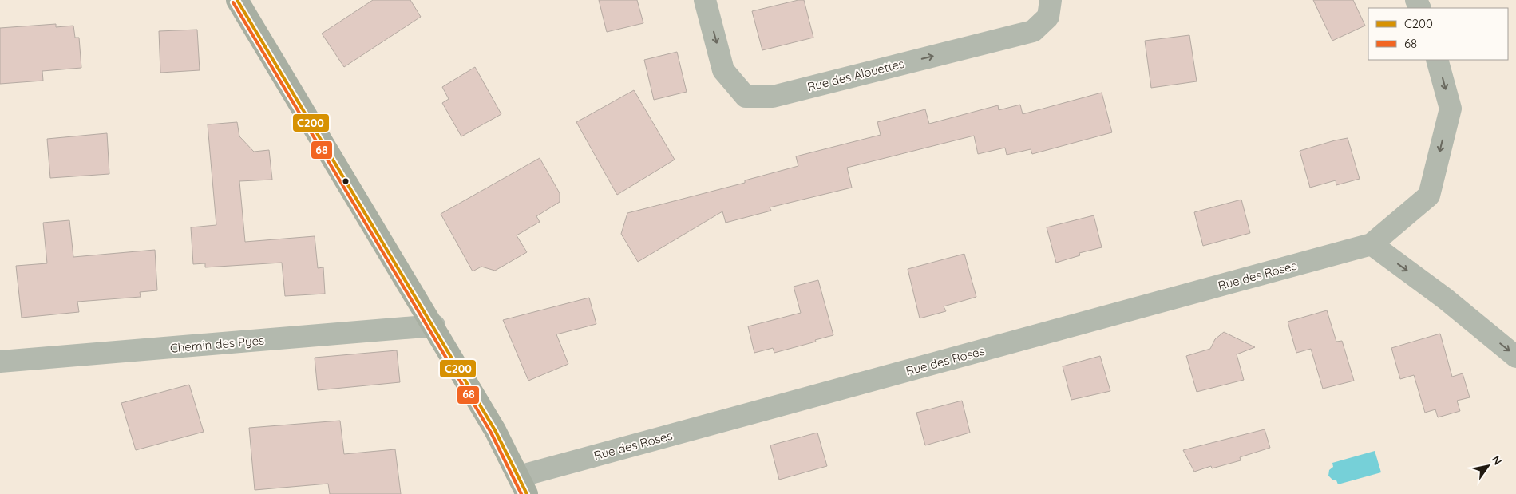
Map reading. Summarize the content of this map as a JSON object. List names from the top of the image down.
{
  "streets": {
    "street": ["Rue des Alouettes", "Rue des Roses", "Chemin des Pyes"]
  },
  "lines": ["transit line C200", "transit line 68"],
  "legend": ["C200", "68"],
  "north": "top right"
}
